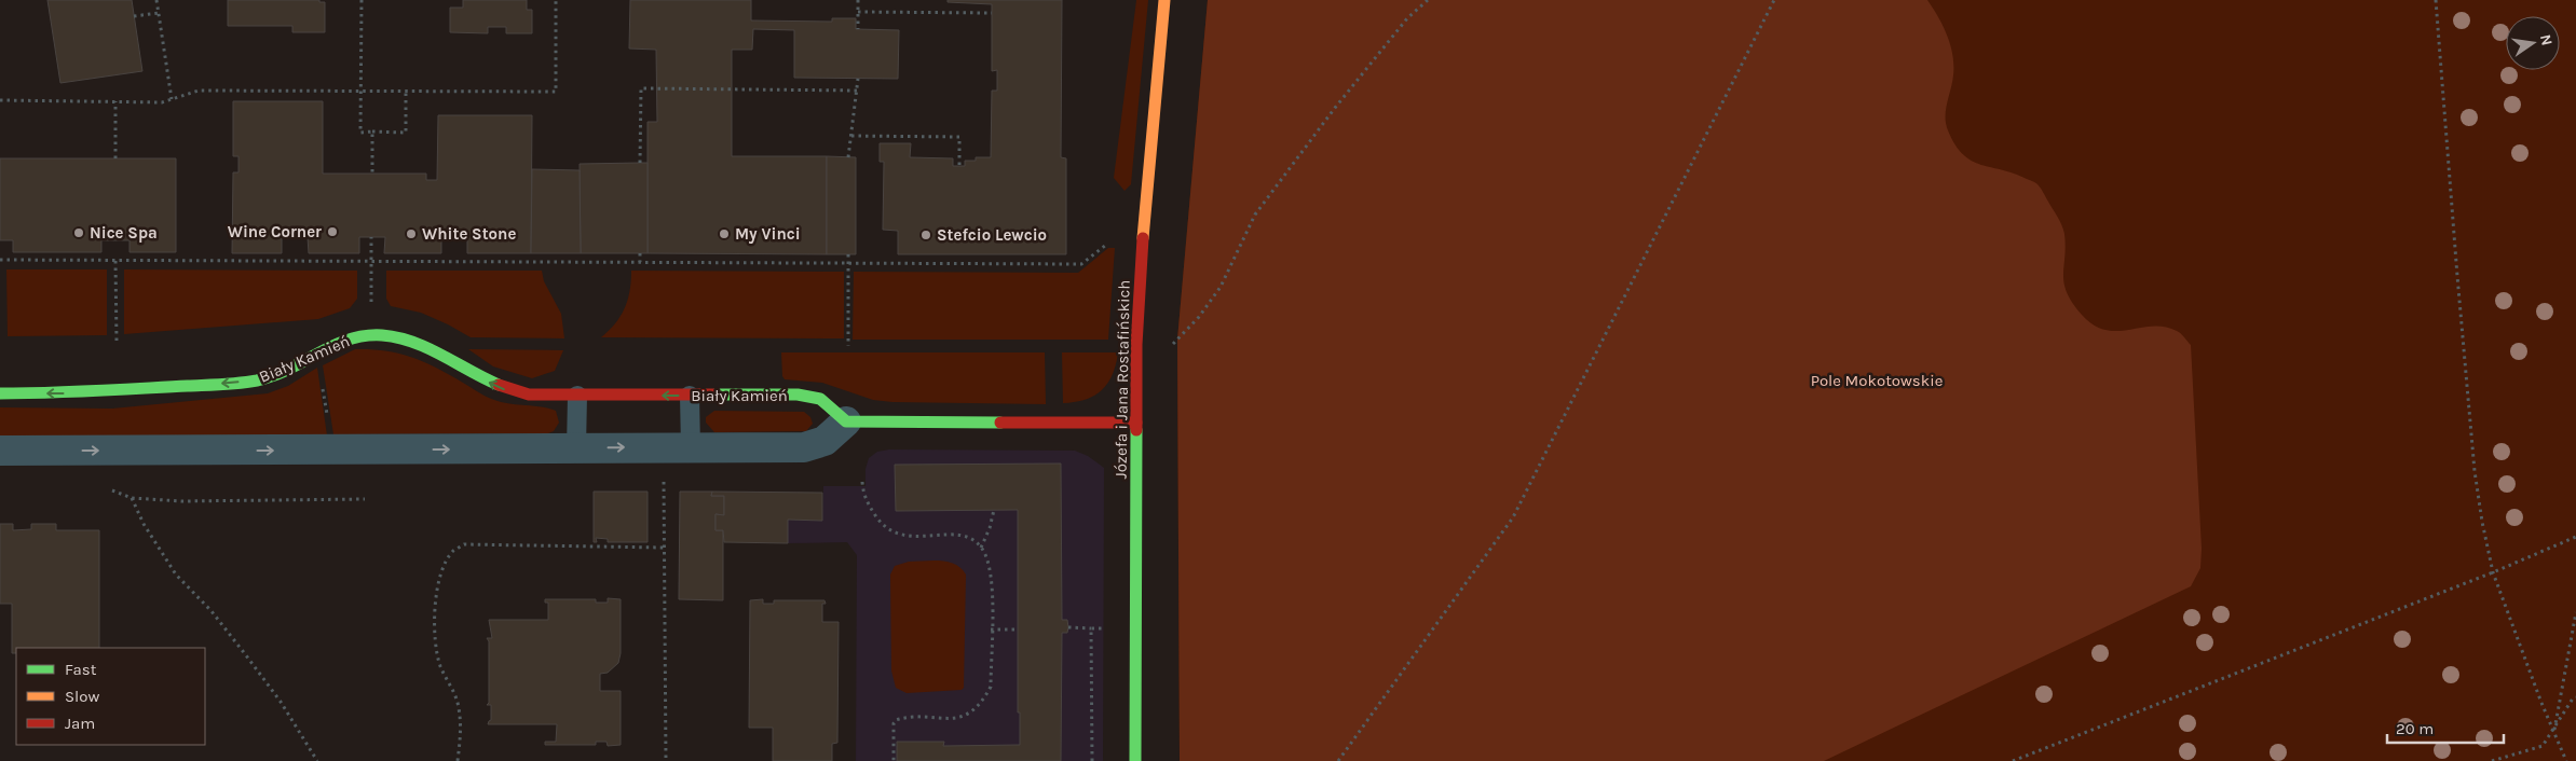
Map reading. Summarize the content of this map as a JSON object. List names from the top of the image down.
{
  "streets": {
    "street": ["Biały Kamień", "Józefa i Jana Rostafińskich"]
  },
  "parks": ["Pole Mokotowskie"],
  "places": [
    "Wine Corner",
    "Nice Spa",
    "White Stone",
    "My Vinci",
    "Stefcio Lewcio"
  ],
  "legend": ["Fast", "Slow", "Jam"],
  "scale_bar": "20 m",
  "north": "right"
}
